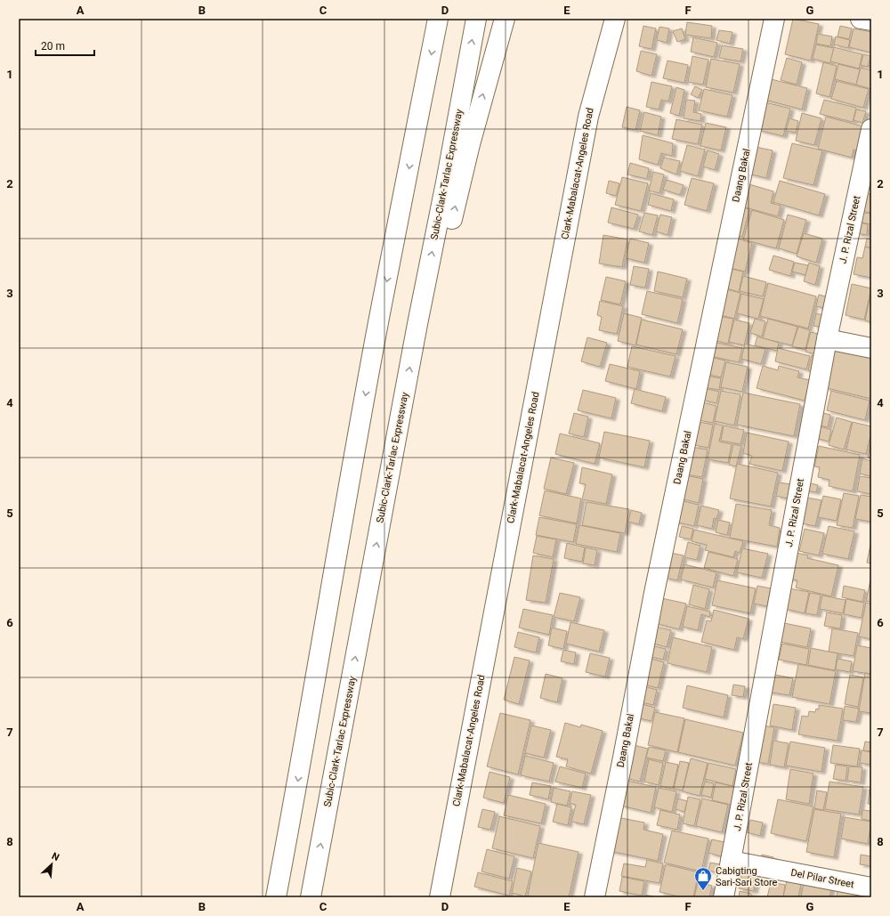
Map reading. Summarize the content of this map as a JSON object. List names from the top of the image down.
{
  "streets": {
    "main road": [
      "Clark-Mabalacat-Angeles Road",
      "Subic-Clark-Tarlac Expressway",
      "Daang Bakal",
      "J. P. Rizal Street",
      "Del Pilar Street"
    ]
  },
  "crossings": [
    ["J. P. Rizal Street", "Del Pilar Street"]
  ],
  "places": {
    "shop": ["Cabigting Sari-Sari Store"]
  },
  "scale_bar": "20 m",
  "north": "top right",
  "grid": {
    "columns": [
      "A",
      "B",
      "C",
      "D",
      "E",
      "F",
      "G"
    ],
    "rows": [
      "1",
      "2",
      "3",
      "4",
      "5",
      "6",
      "7",
      "8"
    ]
  }
}
